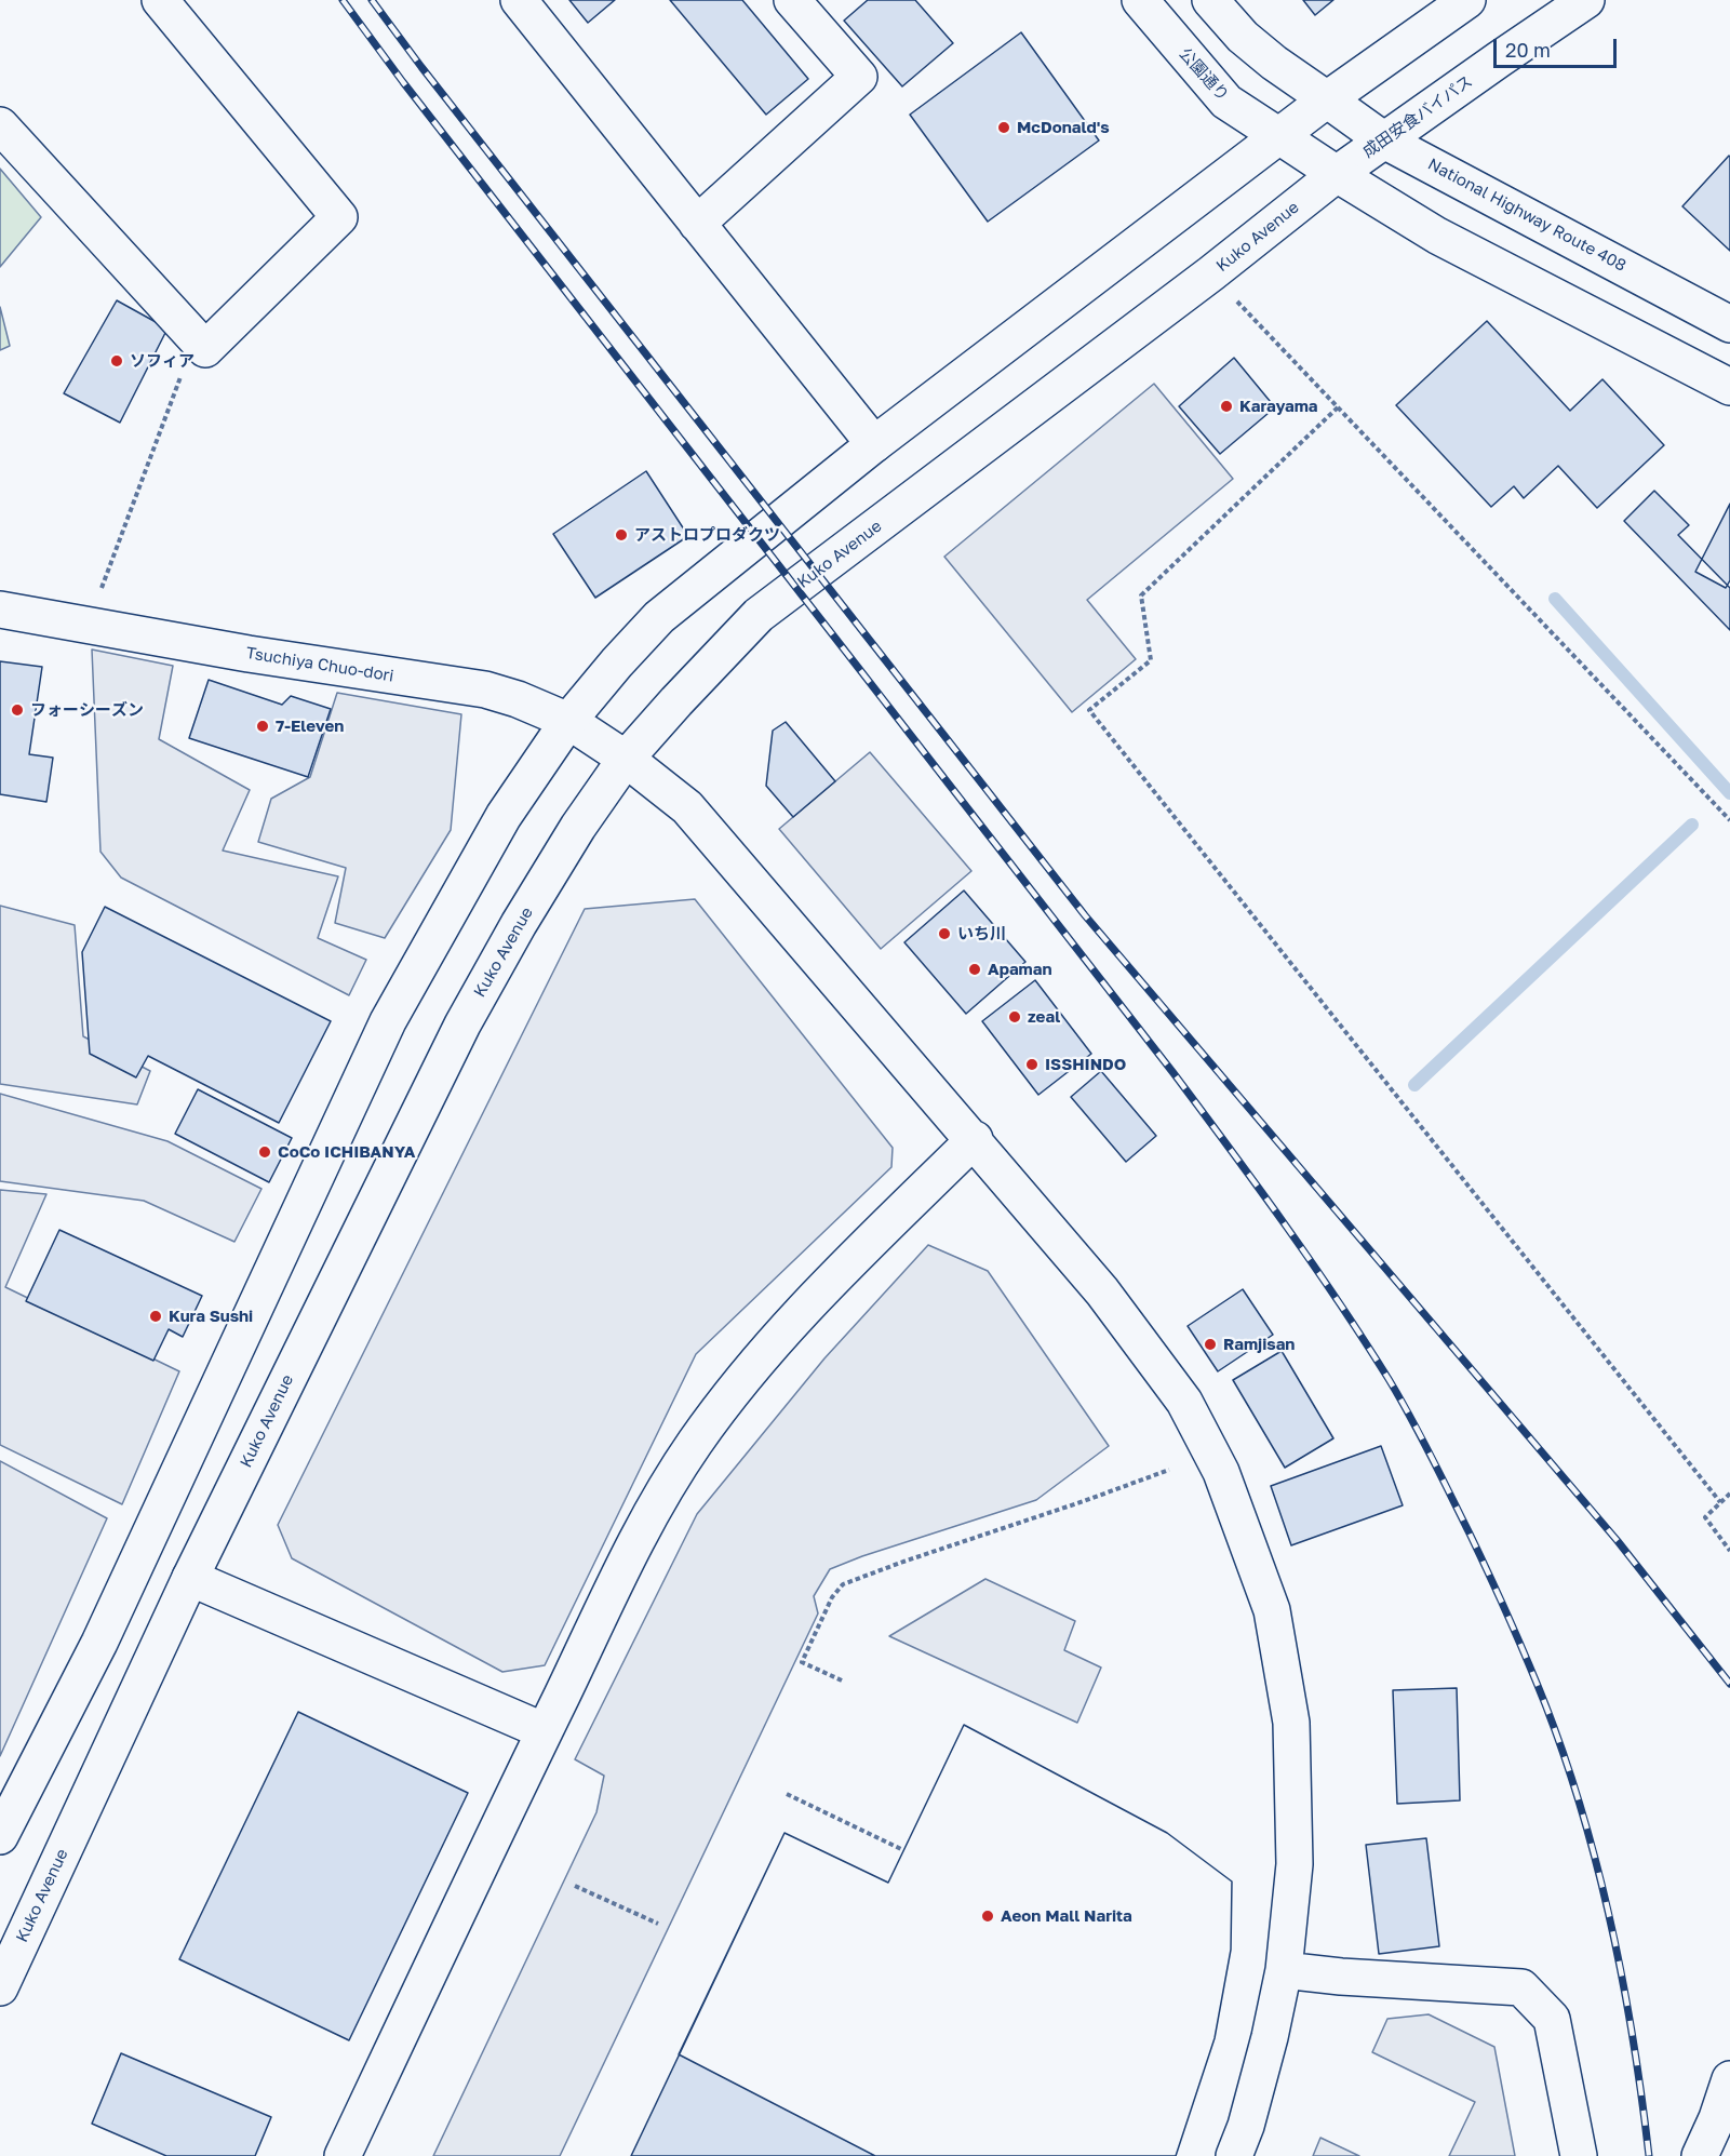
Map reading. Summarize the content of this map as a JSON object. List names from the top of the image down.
{
  "streets": {
    "main road": [
      "公園通り",
      "成田安食バイパス",
      "National Highway Route 408",
      "Kuko Avenue",
      "Tsuchiya Chuo-dori"
    ]
  },
  "crossings": [
    ["成田安食バイパス", "National Highway Route 408"],
    ["成田安食バイパス", "Kuko Avenue"],
    ["Kuko Avenue", "Tsuchiya Chuo-dori"]
  ],
  "places": [
    "McDonald's",
    "ソフィア",
    "Karayama",
    "アストロプロダクツ",
    "フォーシーズン",
    "7-Eleven",
    "いち川",
    "Apaman",
    "zeal",
    "ISSHINDO",
    "CoCo ICHIBANYA",
    "Kura Sushi",
    "Ramjisan",
    "Aeon Mall Narita"
  ],
  "scale_bar": "20 m"
}
